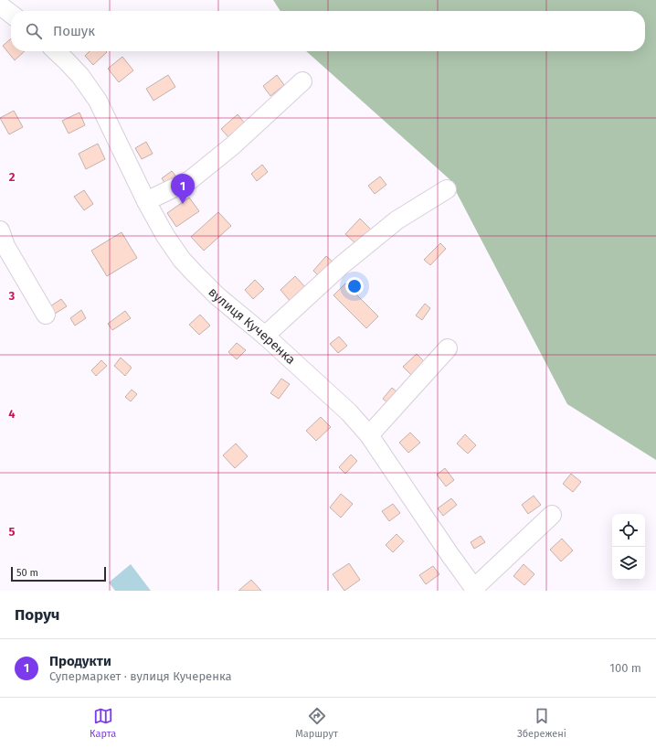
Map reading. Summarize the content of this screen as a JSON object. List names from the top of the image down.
{
  "streets": {
    "street": ["вулиця Кучеренка"]
  },
  "scale_bar": "50 m",
  "page": {
    "search": "Пошук",
    "pins": "1",
    "scale": "50 m",
    "heading": "Поруч",
    "list": [
      {
        "mark": "1",
        "name": "Продукти",
        "note": "Супермаркет · вулиця Кучеренка",
        "value": "100 m"
      }
    ],
    "nav": ["Карта", "Маршрут", "Збережені"]
  },
  "grid": {
    "rows": [
      "2",
      "3",
      "4",
      "5"
    ]
  }
}
